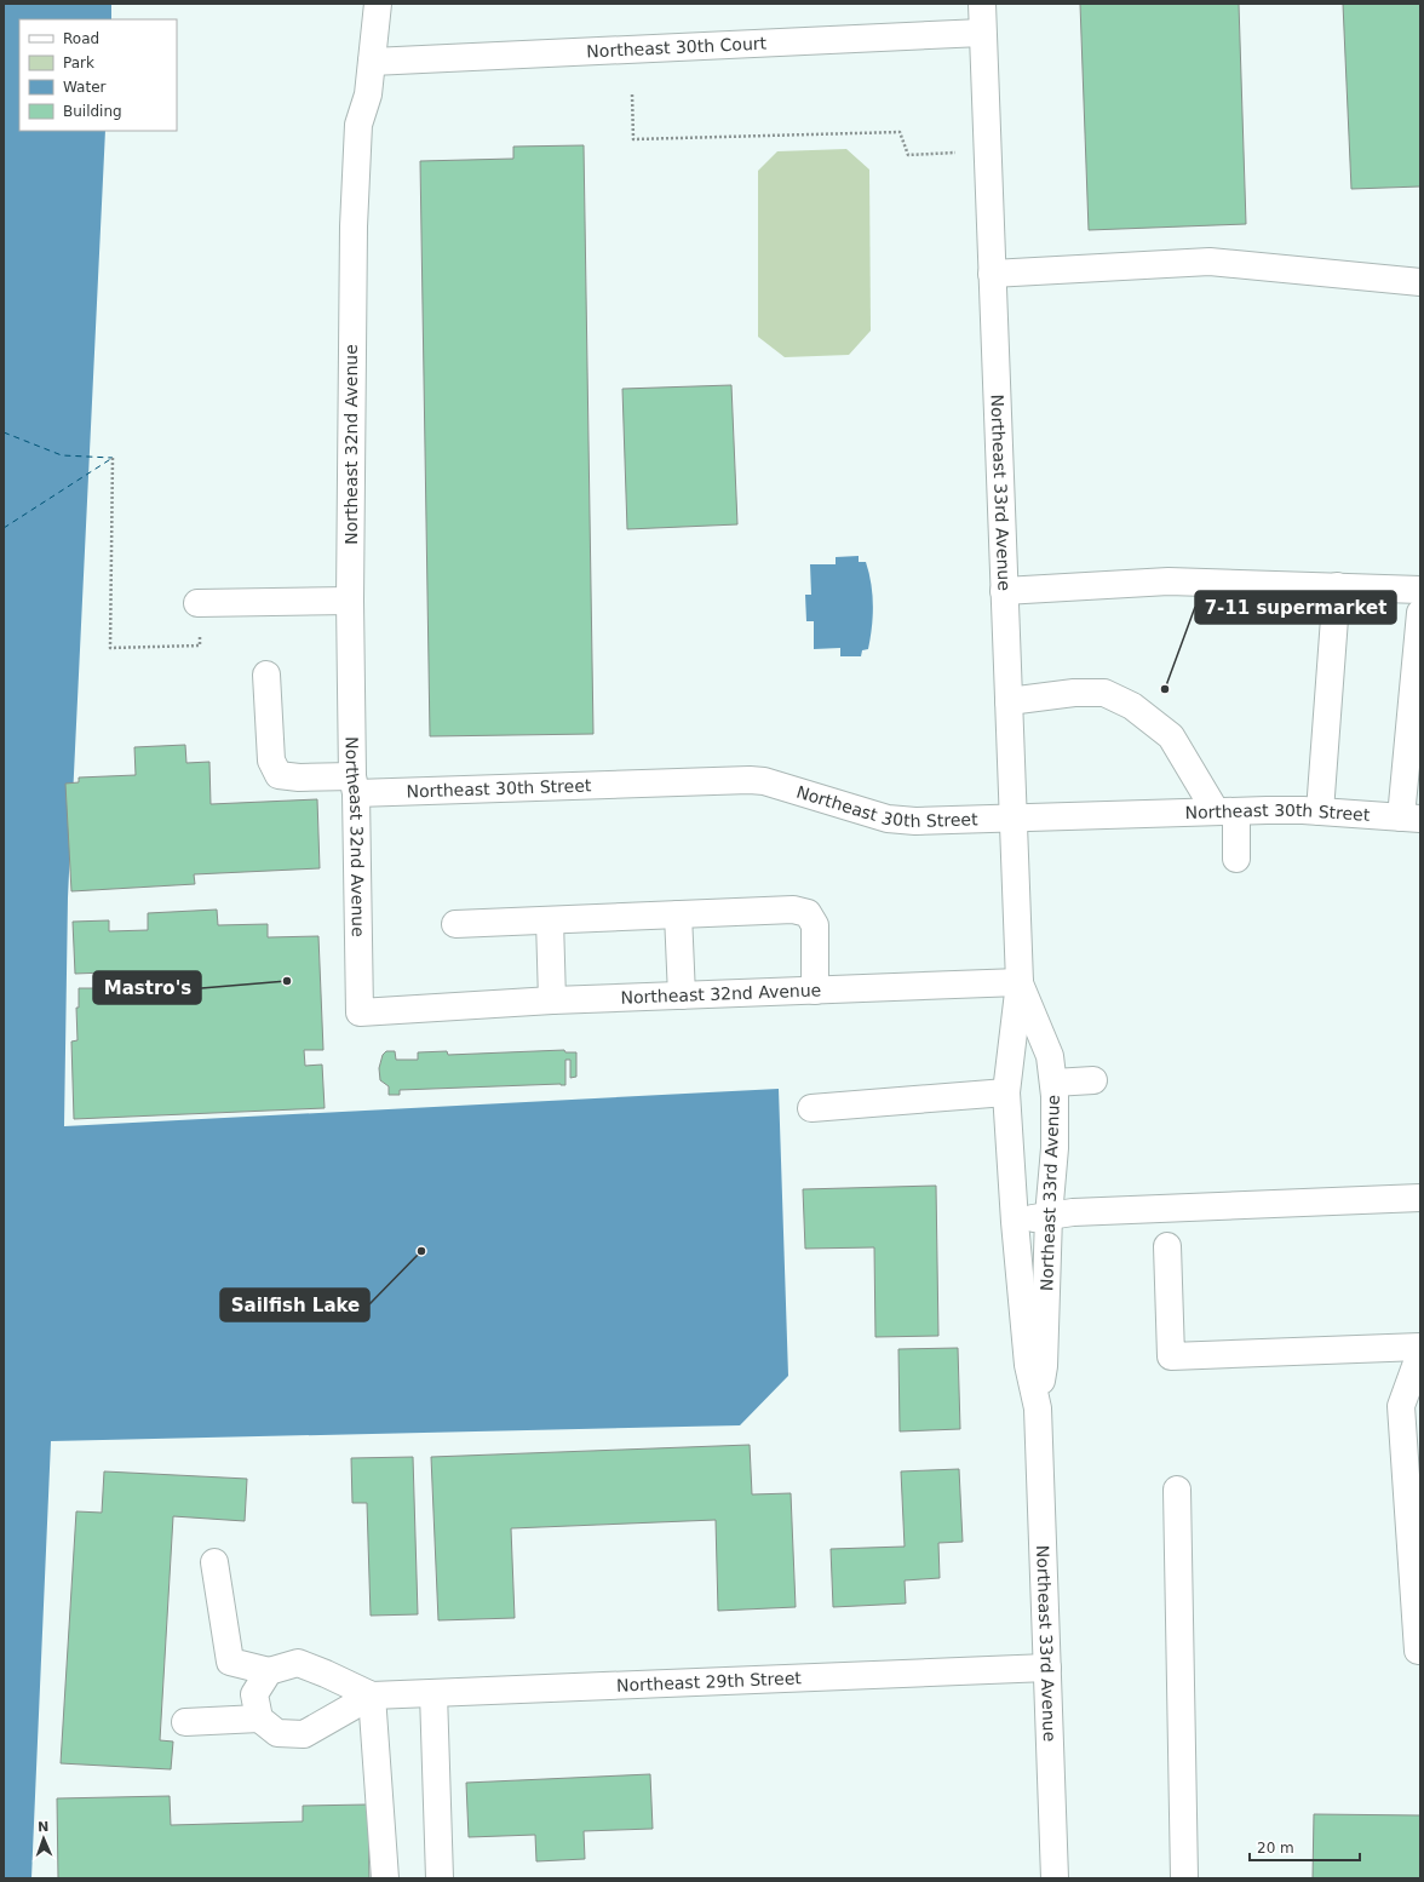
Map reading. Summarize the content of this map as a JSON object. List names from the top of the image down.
{
  "streets": {
    "street": [
      "Northeast 30th Court",
      "Northeast 32nd Avenue",
      "Northeast 33rd Avenue",
      "Northeast 30th Street",
      "Northeast 29th Street"
    ]
  },
  "crossings": [
    ["Northeast 30th Court", "Northeast 32nd Avenue"],
    ["Northeast 30th Court", "Northeast 33rd Avenue"],
    ["Northeast 32nd Avenue", "Northeast 33rd Avenue"],
    ["Northeast 32nd Avenue", "Northeast 30th Street"],
    ["Northeast 33rd Avenue", "Northeast 30th Street"],
    ["Northeast 33rd Avenue", "Northeast 29th Street"]
  ],
  "places": ["7-11 supermarket", "Mastro's", "Sailfish Lake"],
  "legend": [
    "Road",
    "Park",
    "Water",
    "Building"
  ],
  "scale_bar": "20 m",
  "north": "top"
}
